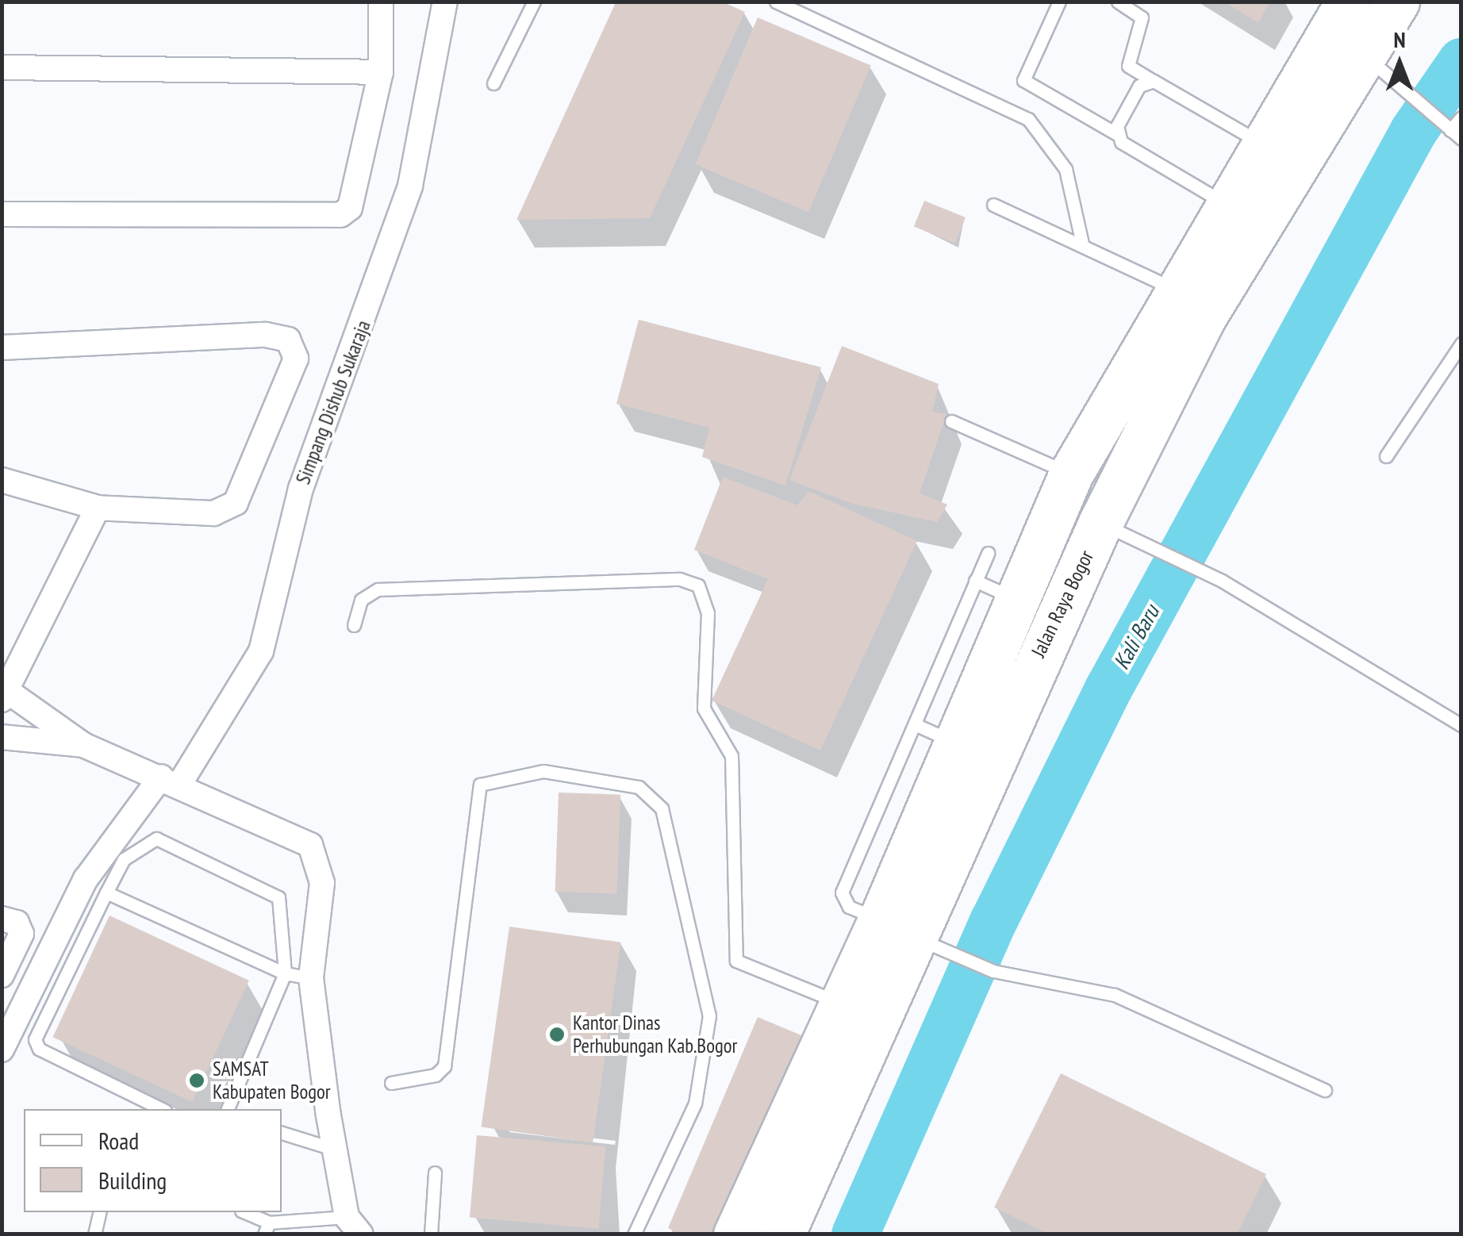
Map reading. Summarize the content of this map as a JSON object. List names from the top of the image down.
{
  "streets": {
    "highway": ["Jalan Raya Bogor"],
    "street": ["Simpang Dishub Sukaraja"]
  },
  "water": ["Kali Baru"],
  "places": ["Kantor Dinas Perhubungan Kab.Bogor", "SAMSAT Kabupaten Bogor"],
  "legend": ["Road", "Building"],
  "north": "top"
}
